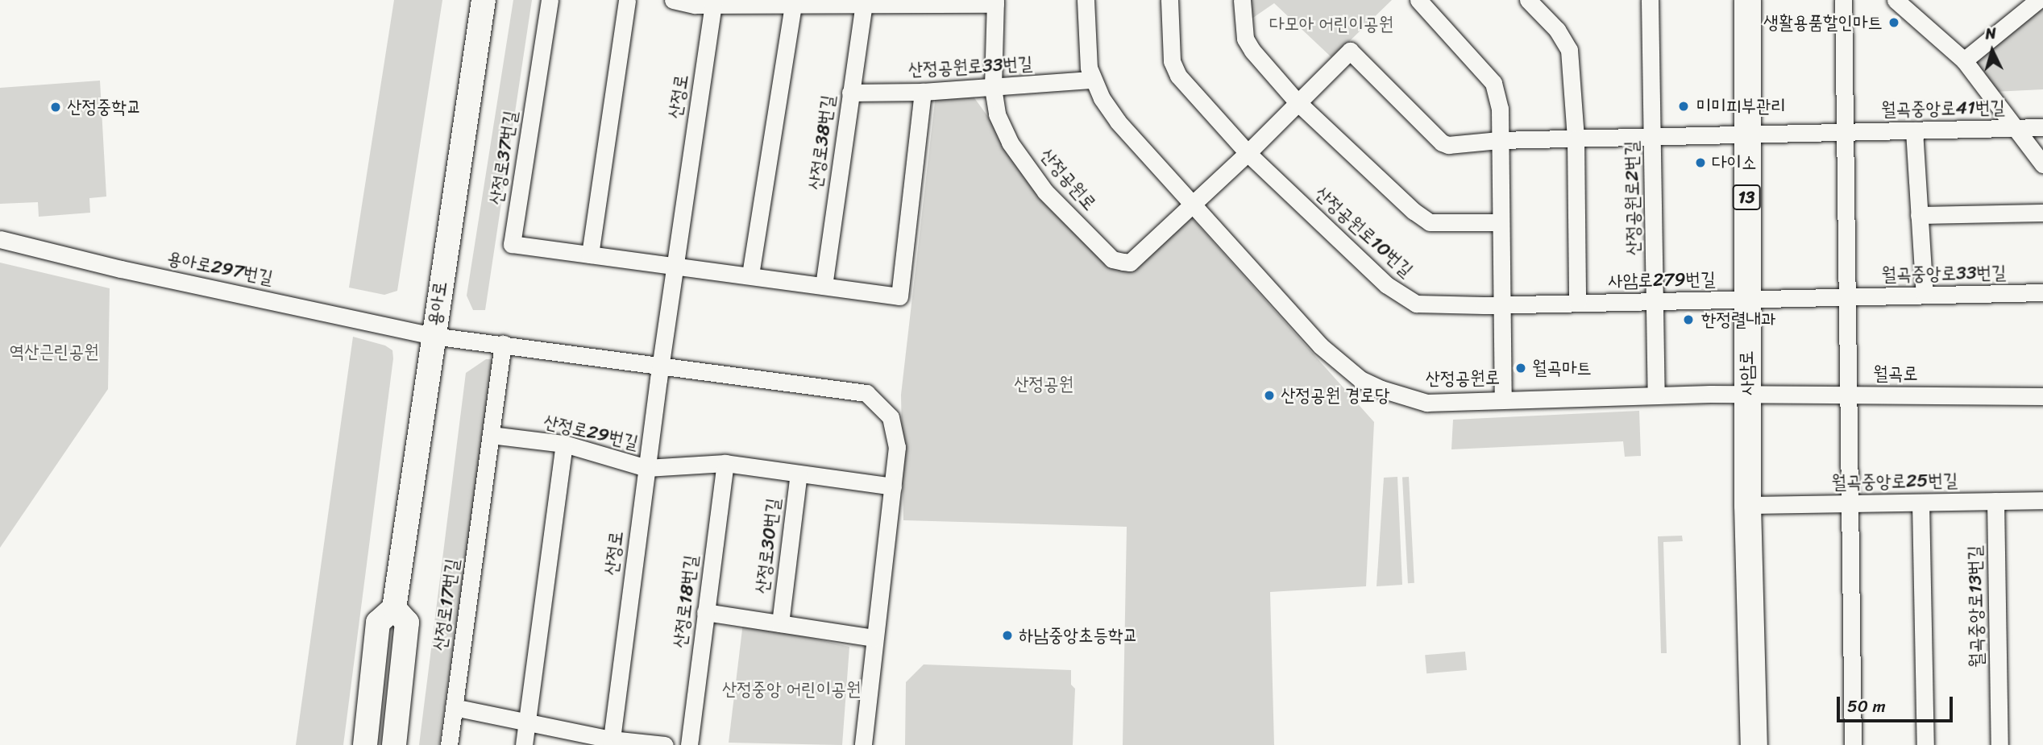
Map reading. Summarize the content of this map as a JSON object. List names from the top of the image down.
{
  "streets": {
    "main road": ["13", "용아로", "사암로"],
    "street": [
      "산정공원로33번길",
      "산정로",
      "월곡중앙로41번길",
      "산정로38번길",
      "산정로37번길",
      "산정공원로",
      "산정공원로2번길",
      "산정공원로10번길",
      "용아로297번길",
      "월곡중앙로33번길",
      "사암로279번길",
      "월곡로",
      "산정로29번길",
      "월곡중앙로25번길",
      "산정로30번길",
      "산정로18번길",
      "산정로17번길",
      "월곡중앙로13번길"
    ]
  },
  "crossings": [
    ["산정공원로33번길", "산정로38번길"],
    ["산정공원로33번길", "산정공원로"],
    ["산정로", "산정로37번길"],
    ["산정로", "산정로29번길"],
    ["월곡중앙로41번길", "산정공원로2번길"],
    ["월곡중앙로41번길", "사암로"],
    ["산정공원로", "산정공원로2번길"],
    ["산정공원로", "사암로"],
    ["산정공원로", "월곡로"],
    ["산정공원로2번길", "사암로279번길"],
    ["산정공원로10번길", "사암로279번길"],
    ["용아로297번길", "용아로"],
    ["월곡중앙로33번길", "사암로279번길"],
    ["월곡중앙로33번길", "사암로"],
    ["사암로279번길", "사암로"],
    ["사암로", "월곡로"],
    ["사암로", "월곡중앙로25번길"],
    ["산정로29번길", "산정로17번길"],
    ["월곡중앙로25번길", "월곡중앙로13번길"]
  ],
  "parks": [
    "다모아 어린이공원",
    "역산근린공원",
    "산정공원",
    "산정중앙 어린이공원"
  ],
  "places": [
    "생활용품할인마트",
    "미미피부관리",
    "산정중학교",
    "다이소",
    "한정렬내과",
    "월곡마트",
    "산정공원 경로당",
    "하남중앙초등학교"
  ],
  "scale_bar": "50 m",
  "north": "top"
}
